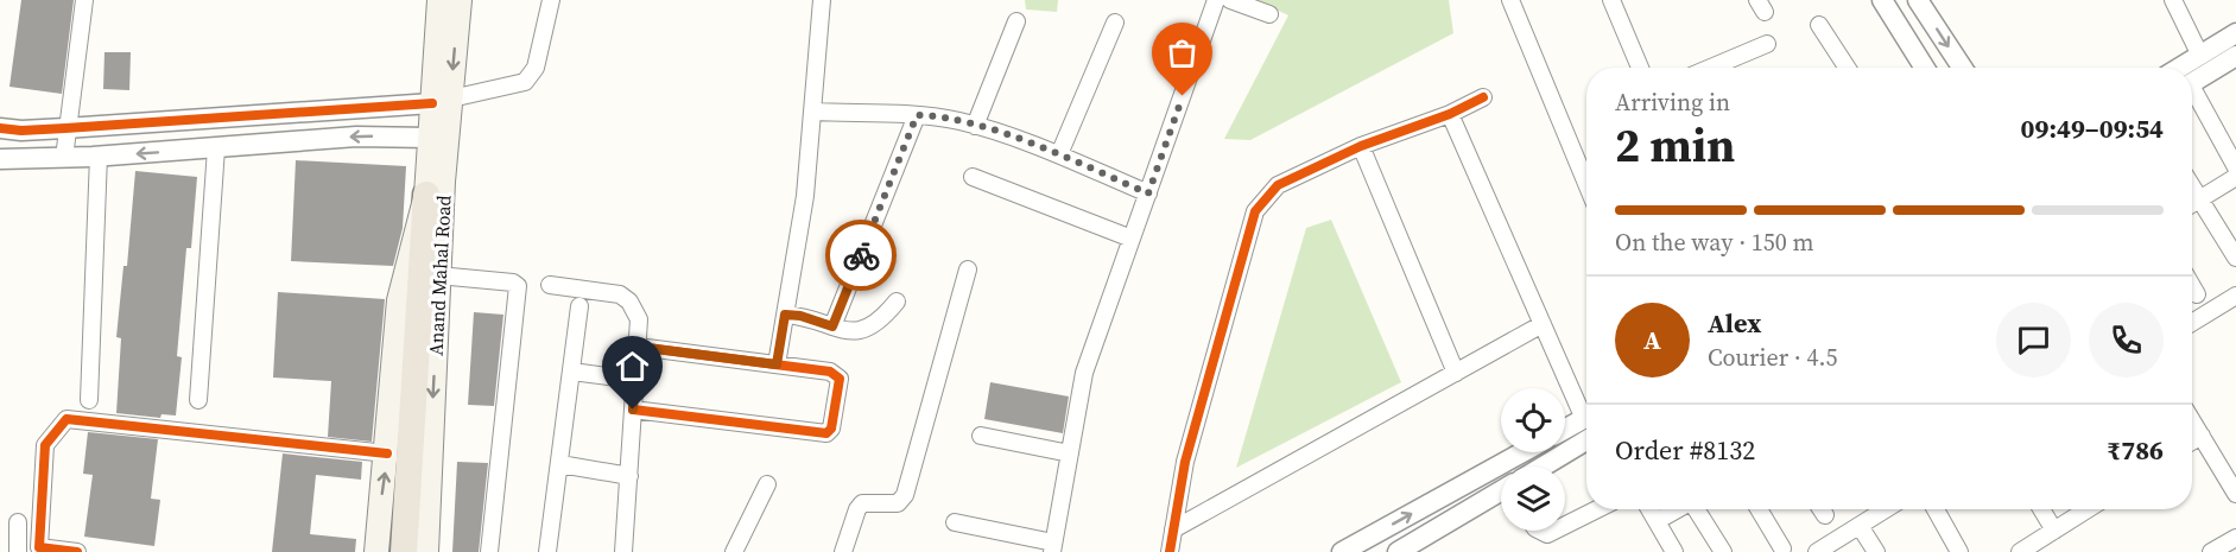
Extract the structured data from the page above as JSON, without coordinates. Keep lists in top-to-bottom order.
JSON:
{
  "streets": {
    "main road": ["Anand Mahal Road"]
  },
  "page": {
    "heading": ["2 min", "Arriving in", "09:49–09:54"],
    "panel": [
      "Alex",
      "Courier · 4.5",
      "Order #8132",
      "₹786"
    ],
    "bar": "On the way · 150 m",
    "round": "A"
  }
}
